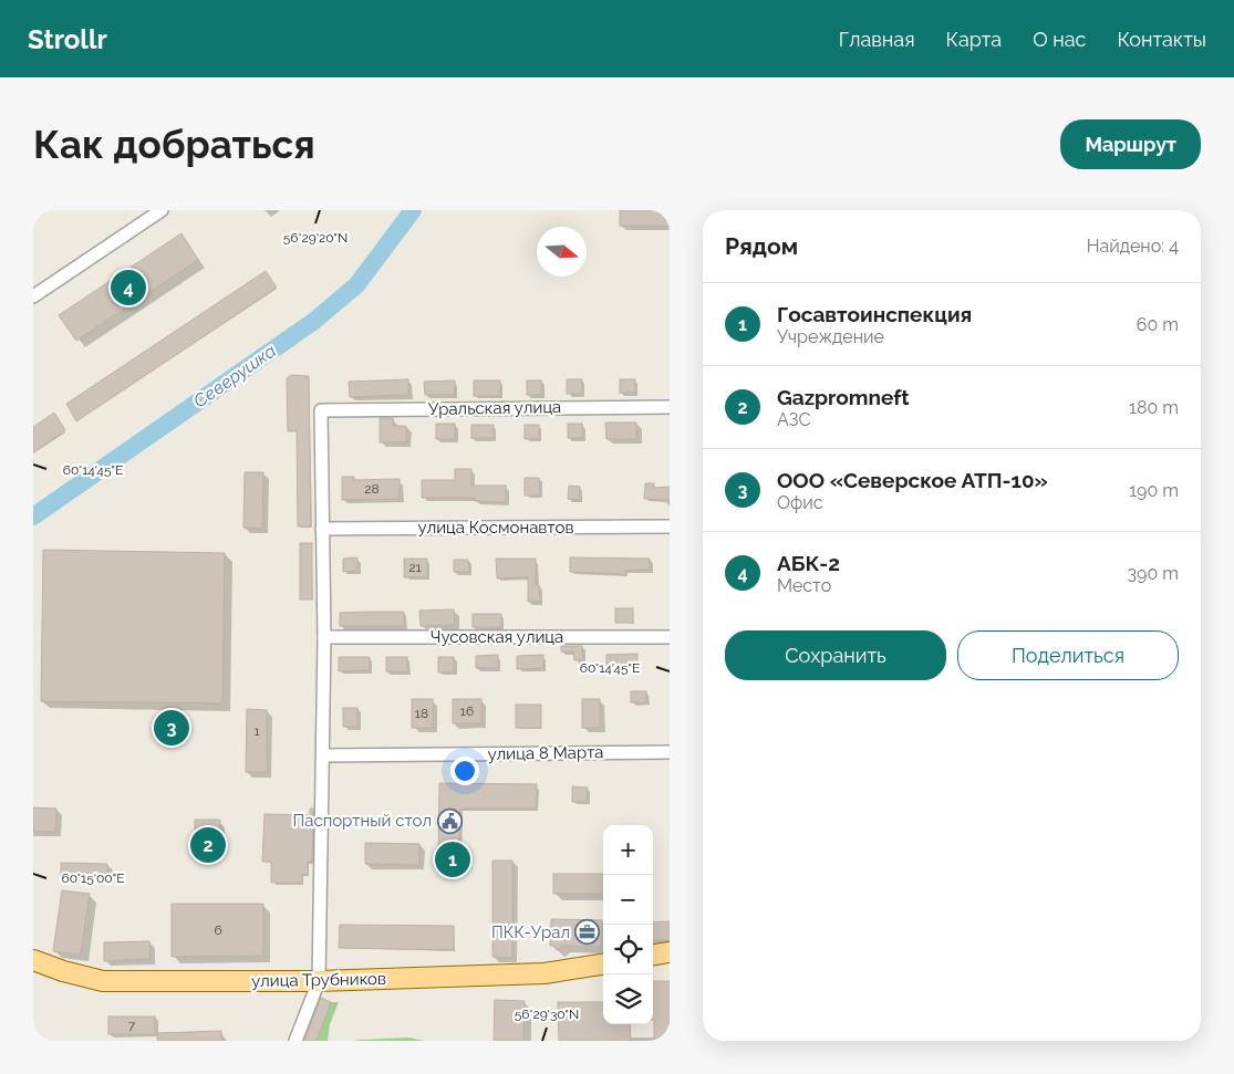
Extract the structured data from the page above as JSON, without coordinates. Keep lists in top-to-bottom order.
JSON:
{
  "streets": {
    "main road": ["улица Трубников"],
    "street": [
      "Уральская улица",
      "улица Космонавтов",
      "Чусовская улица",
      "улица 8 Марта"
    ]
  },
  "crossings": [
    ["Уральская улица", "улица Космонавтов"]
  ],
  "water": ["Северушка"],
  "places": {
    "public building": ["Паспортный стол"],
    "office": ["ПКК-Урал"]
  },
  "house_numbers": [
    "28",
    "21",
    "16",
    "18",
    "1",
    "6",
    "7"
  ],
  "north": "right",
  "page": {
    "header": "Strollr",
    "nav": [
      "Главная",
      "Карта",
      "О нас",
      "Контакты"
    ],
    "buttons": [
      "Маршрут",
      ["Сохранить", "Поделиться"]
    ],
    "title": "Как добраться",
    "heading": ["Рядом", "Найдено: 4"],
    "pins": [
      "4",
      "3",
      "2",
      "1"
    ],
    "list": [
      {
        "mark": "1",
        "name": "Госавтоинспекция",
        "note": "Учреждение",
        "value": "60 m"
      },
      {
        "mark": "2",
        "name": "Gazpromneft",
        "note": "АЗС",
        "value": "180 m"
      },
      {
        "mark": "3",
        "name": "ООО «Северское АТП-10»",
        "note": "Офис",
        "value": "190 m"
      },
      {
        "mark": "4",
        "name": "АБК-2",
        "note": "Место",
        "value": "390 m"
      }
    ],
    "map_buttons": ["+", "−"]
  },
  "coordinates": [
    "56°29'20\"N",
    "60°14'45\"E",
    "60°15'00\"E",
    "56°29'30\"N"
  ]
}
